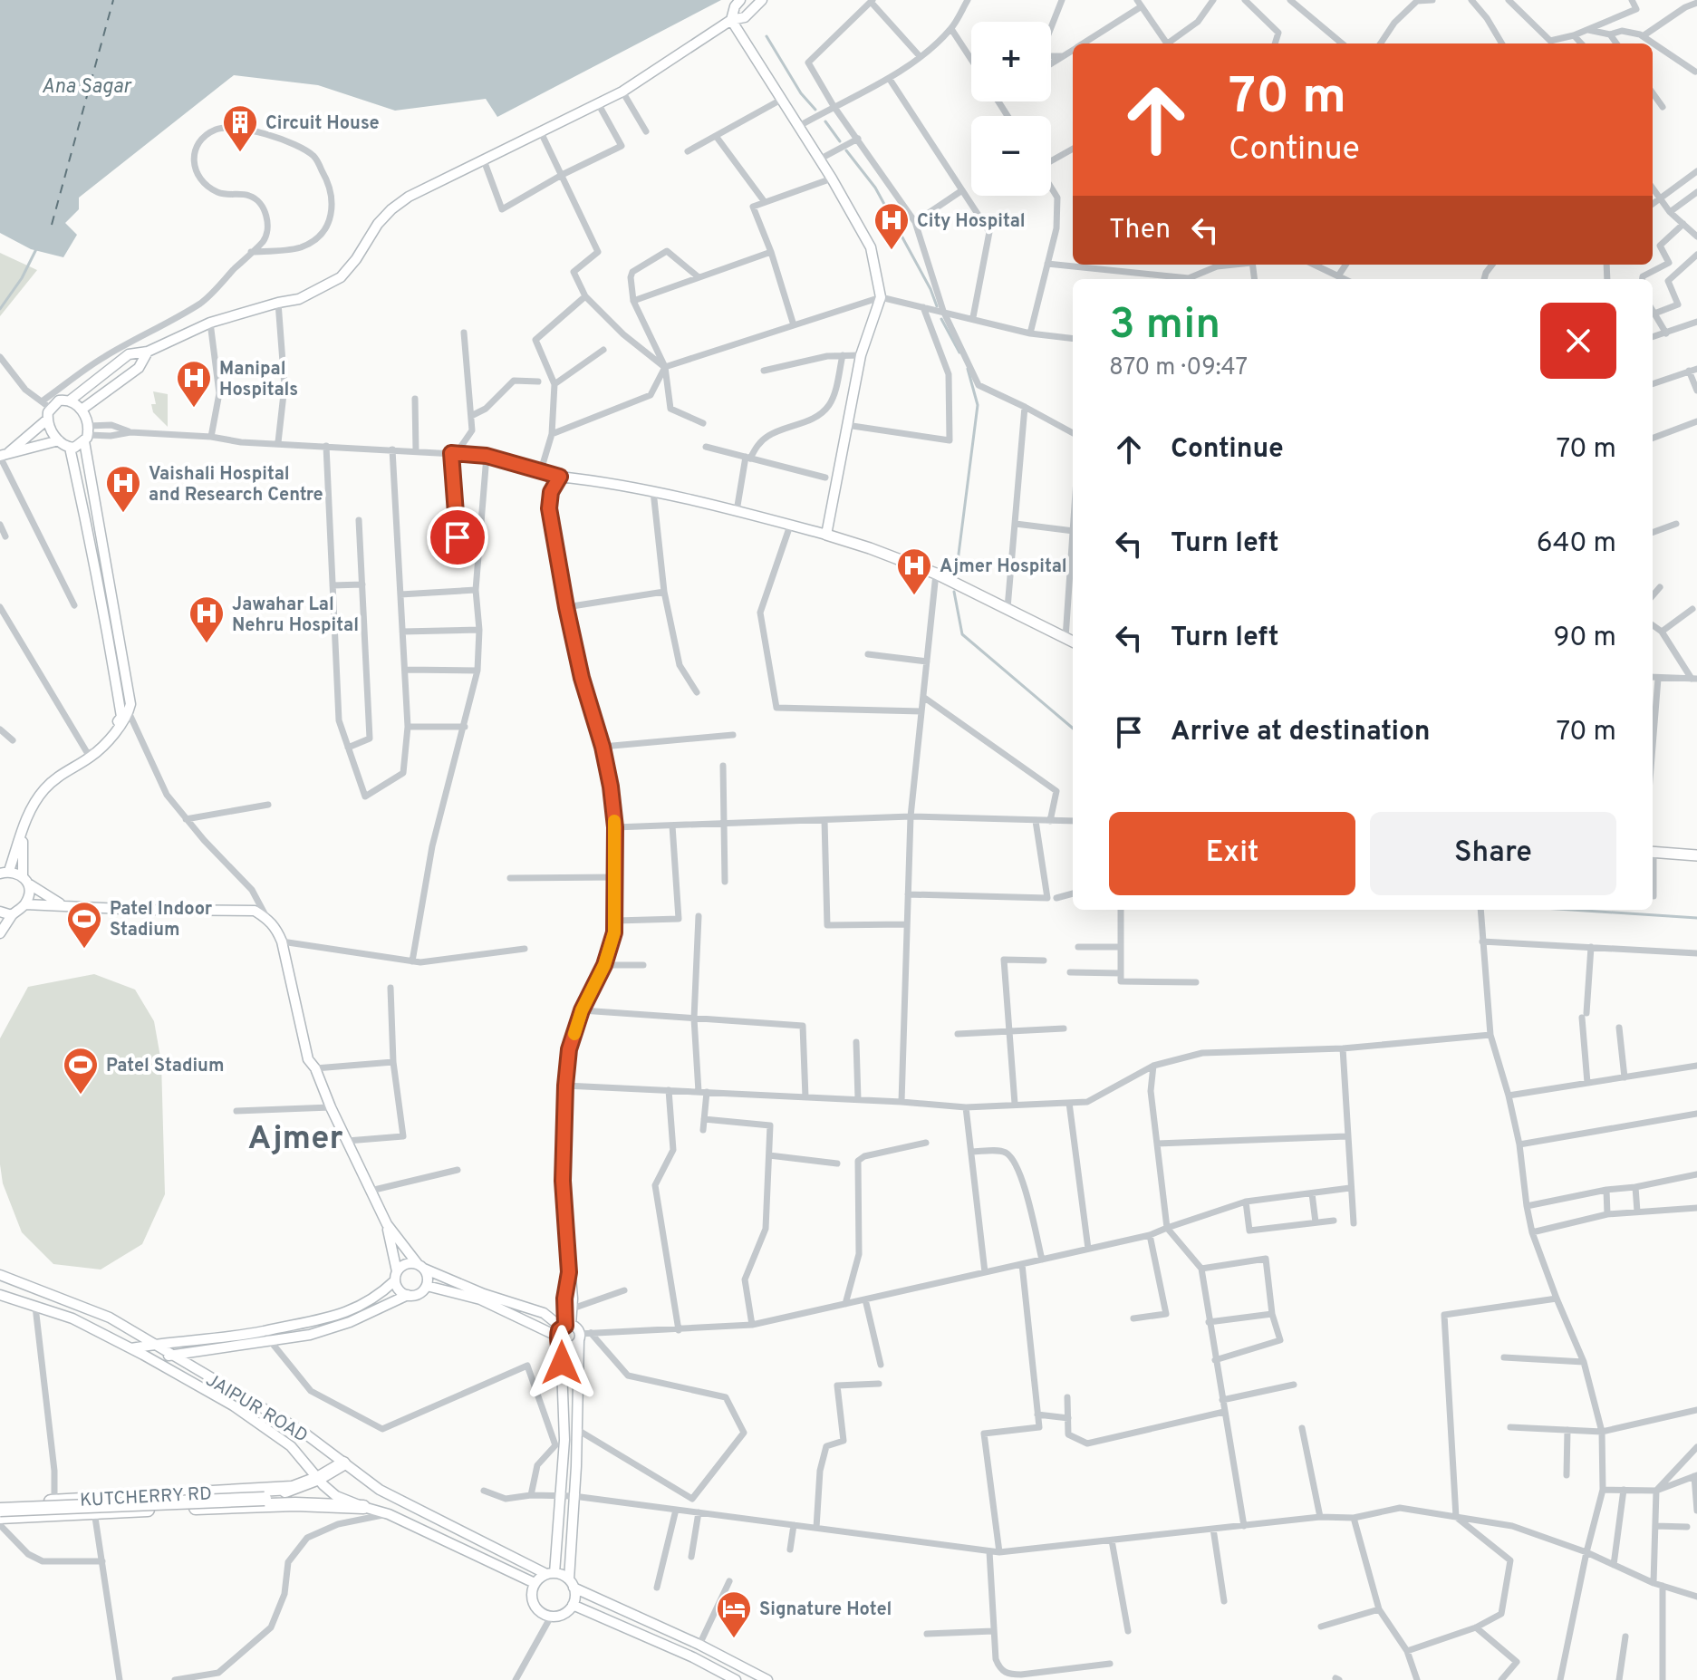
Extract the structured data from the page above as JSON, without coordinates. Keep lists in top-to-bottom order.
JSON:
{
  "streets": {
    "highway": ["KUTCHERRY RD"],
    "street": ["JAIPUR ROAD"]
  },
  "districts": ["Ajmer"],
  "water": ["Ana Sagar"],
  "places": {
    "building": ["Circuit House"],
    "hospital": [
      "City Hospital",
      "Manipal Hospitals",
      "Vaishali Hospital and Research Centre",
      "Ajmer Hospital",
      "Jawahar Lal Nehru Hospital"
    ],
    "sports": ["Patel Indoor Stadium", "Patel Stadium"],
    "hotel": ["Signature Hotel"]
  },
  "page": {
    "map_buttons": ["+", "−"],
    "turn": ["70 m", "Continue"],
    "then": "Then",
    "heading": ["3 min", "870 m · 09:47"],
    "list": [
      {
        "name": "Continue",
        "value": "70 m"
      },
      {
        "name": "Turn left",
        "value": "640 m"
      },
      {
        "name": "Turn left",
        "value": "90 m"
      },
      {
        "name": "Arrive at destination",
        "value": "70 m"
      }
    ],
    "buttons": ["Exit", "Share"]
  }
}
